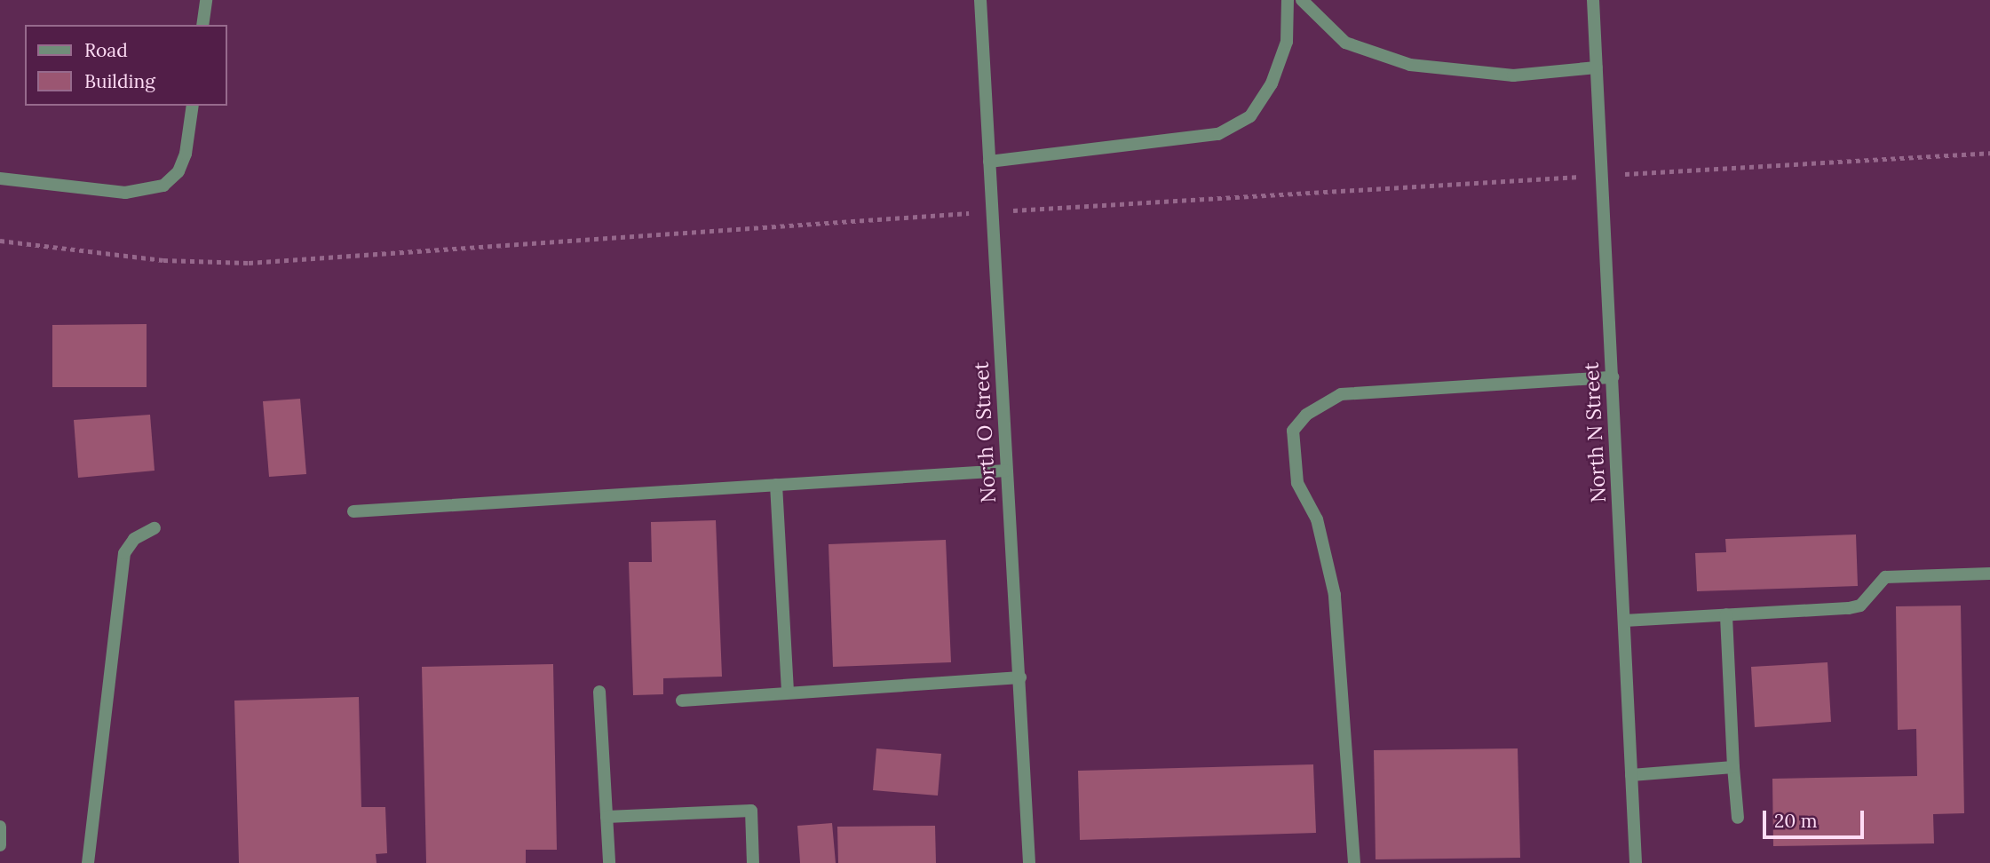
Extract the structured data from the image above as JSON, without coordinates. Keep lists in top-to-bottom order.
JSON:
{
  "streets": {
    "street": ["North O Street", "North N Street"]
  },
  "legend": ["Road", "Building"],
  "scale_bar": "20 m"
}
